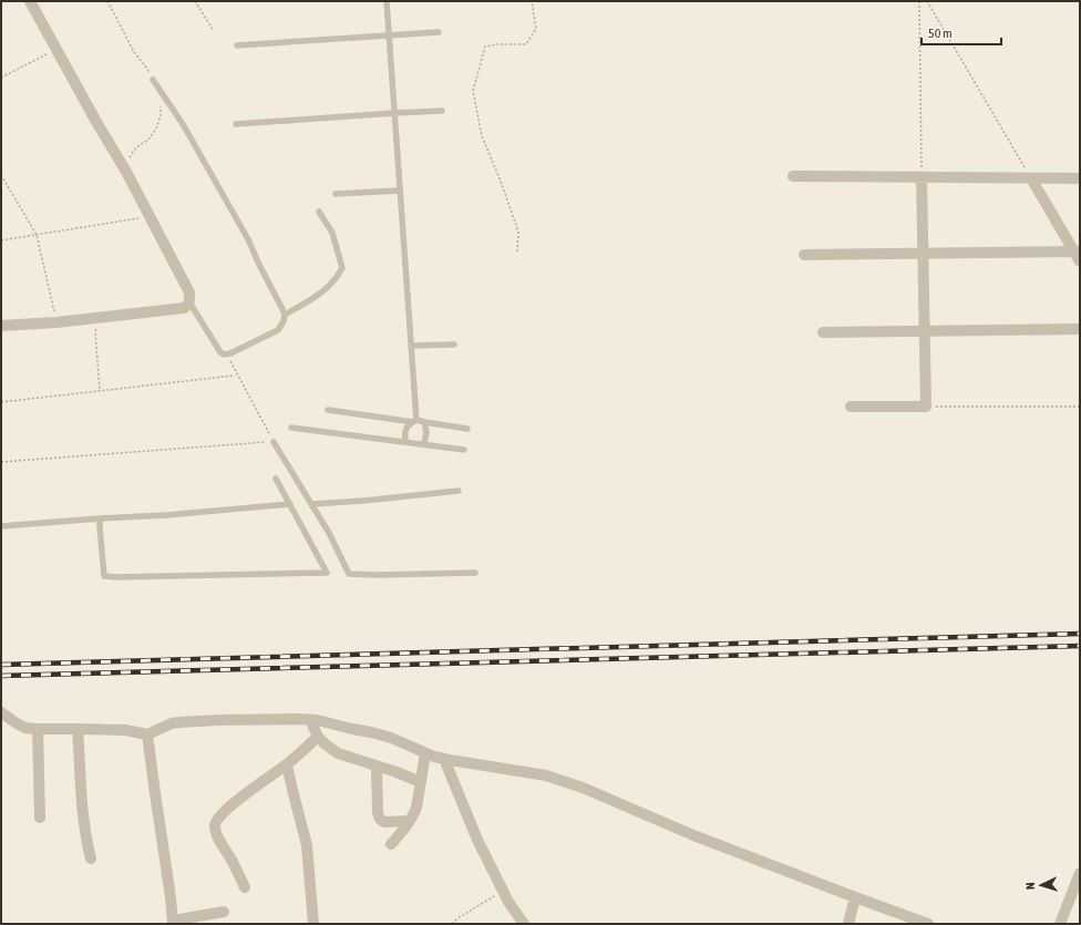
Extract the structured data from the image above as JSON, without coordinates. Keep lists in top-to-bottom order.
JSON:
{
  "scale_bar": "50 m",
  "north": "left"
}
